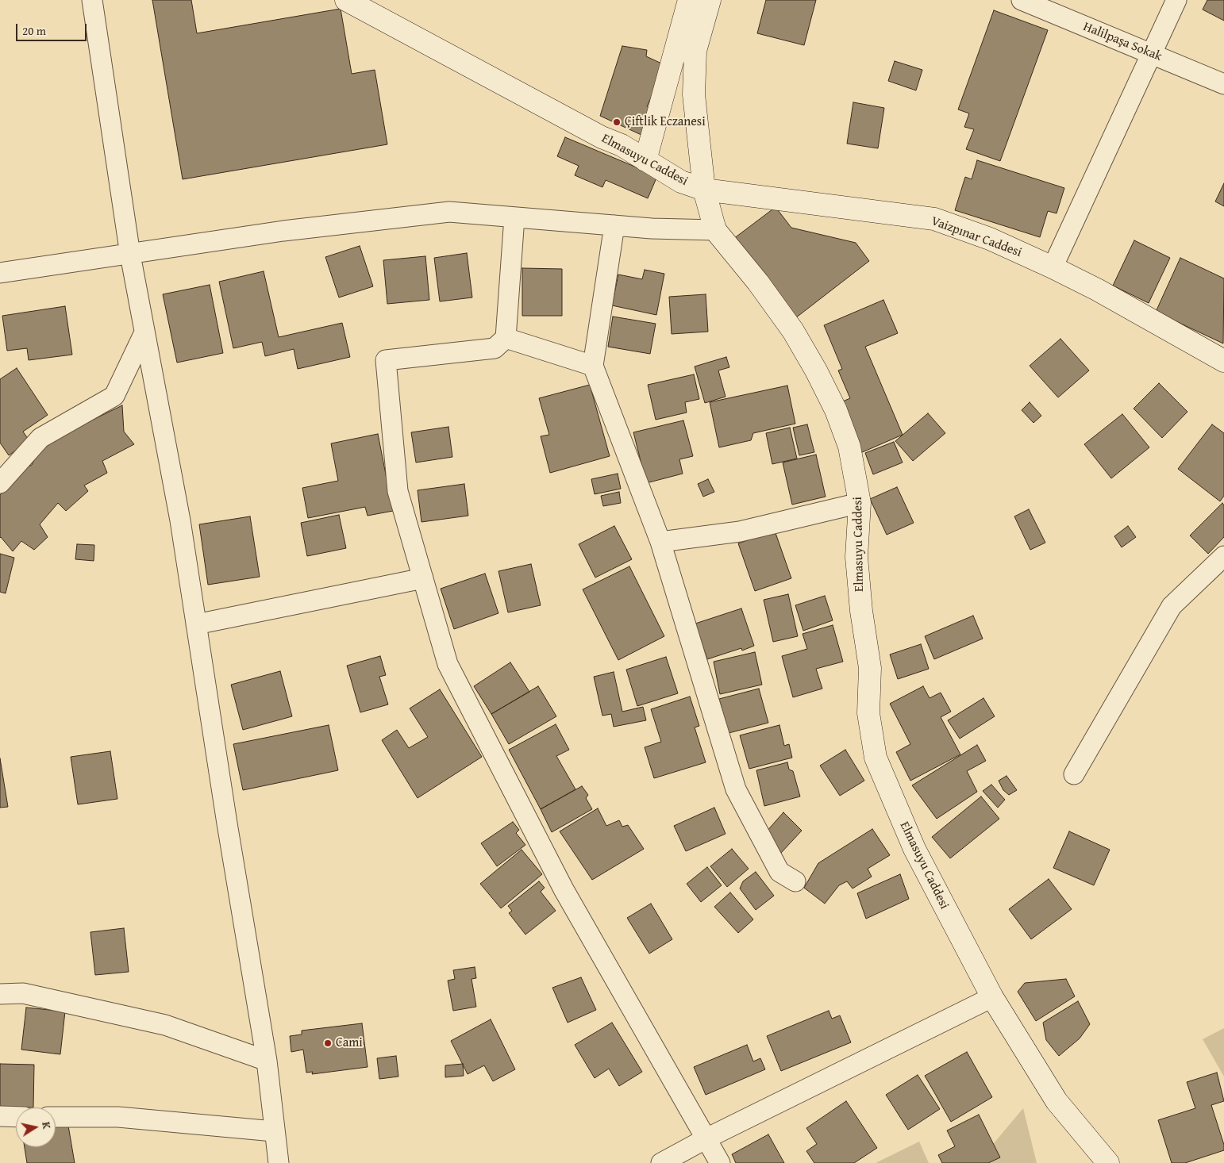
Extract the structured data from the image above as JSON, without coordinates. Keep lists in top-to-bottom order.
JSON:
{
  "streets": {
    "street": ["Halilpaşa Sokak", "Elmasuyu Caddesi", "Vaizpınar Caddesi"]
  },
  "crossings": [
    ["Elmasuyu Caddesi", "Vaizpınar Caddesi"]
  ],
  "places": ["Çiftlik Eczanesi", "Cami"],
  "scale_bar": "20 m",
  "north": "right"
}
